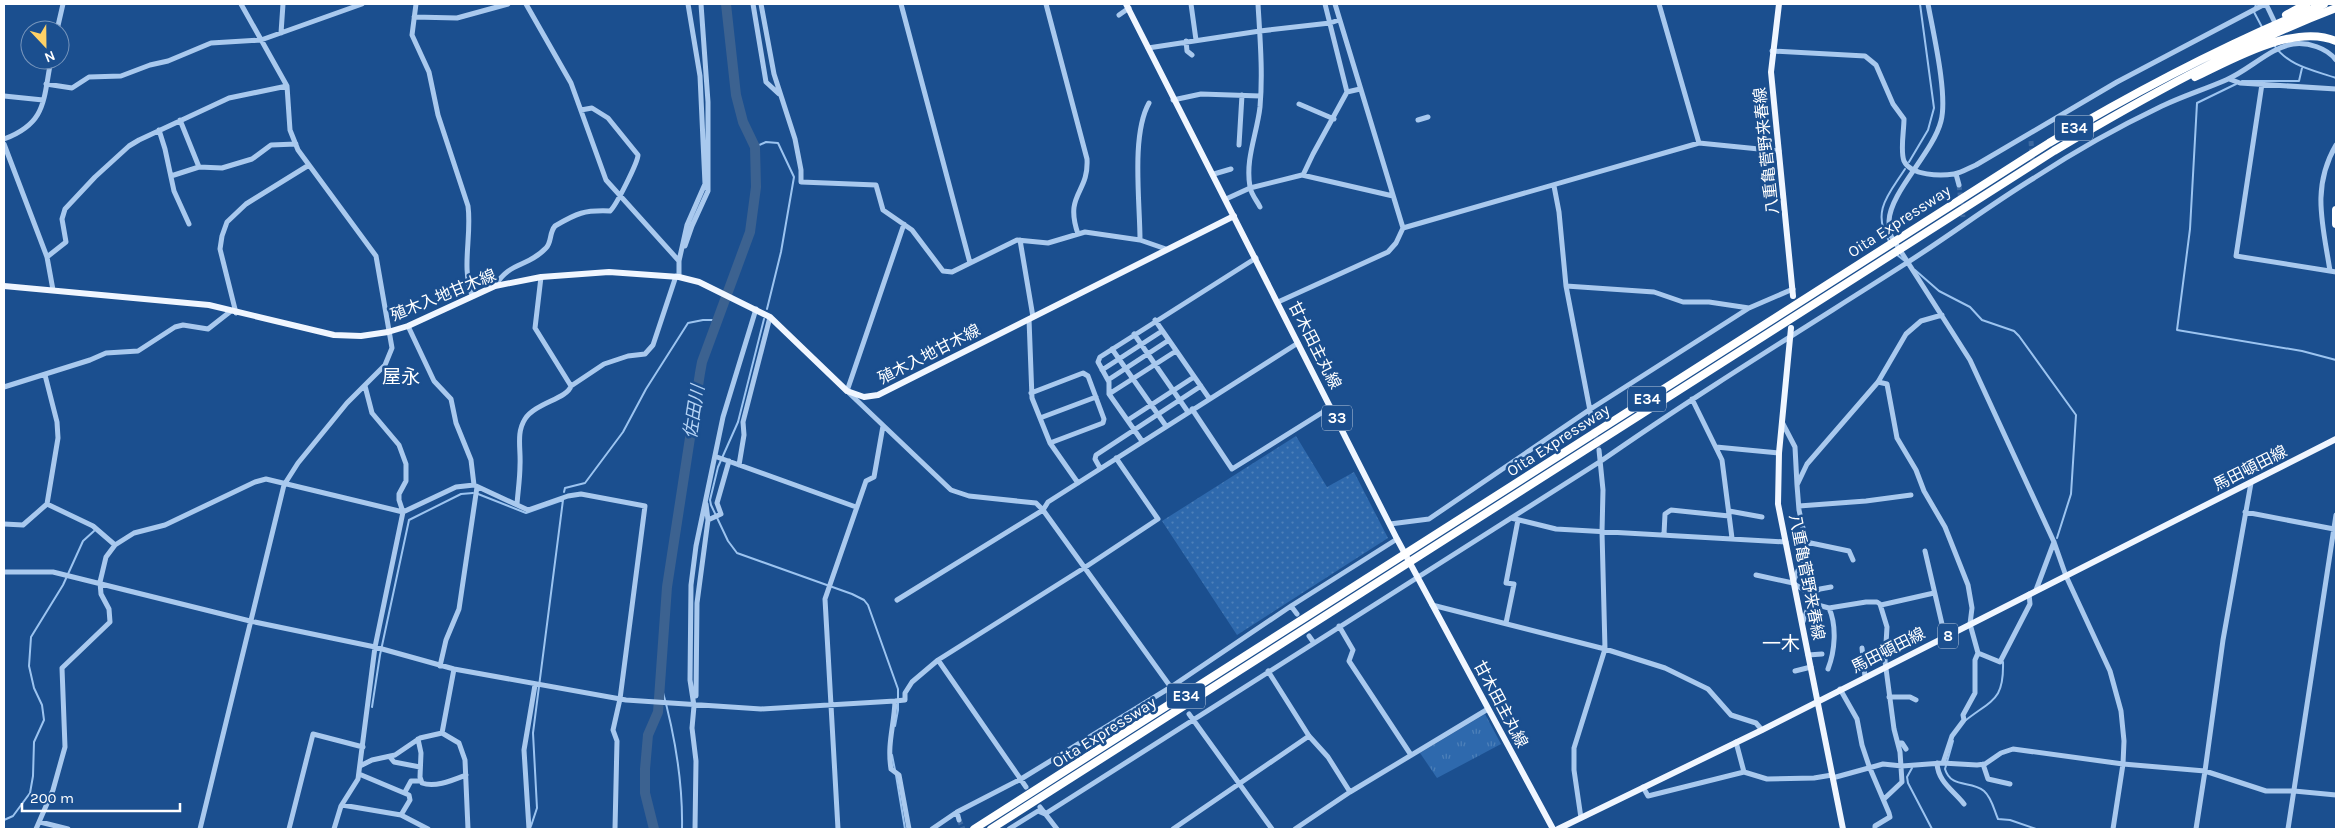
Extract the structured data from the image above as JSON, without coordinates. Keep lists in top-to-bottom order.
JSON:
{
  "streets": {
    "highway": ["E34", "Oita Expressway"],
    "main road": [
      "八重亀菅野来春線",
      "殖木入地甘木線",
      "甘木田主丸線",
      "33",
      "馬田頓田線",
      "8"
    ]
  },
  "crossings": [
    ["八重亀菅野来春線", "馬田頓田線"],
    ["殖木入地甘木線", "甘木田主丸線"]
  ],
  "districts": ["屋永", "一木"],
  "water": ["佐田川"],
  "scale_bar": "200 m",
  "north": "bottom"
}
